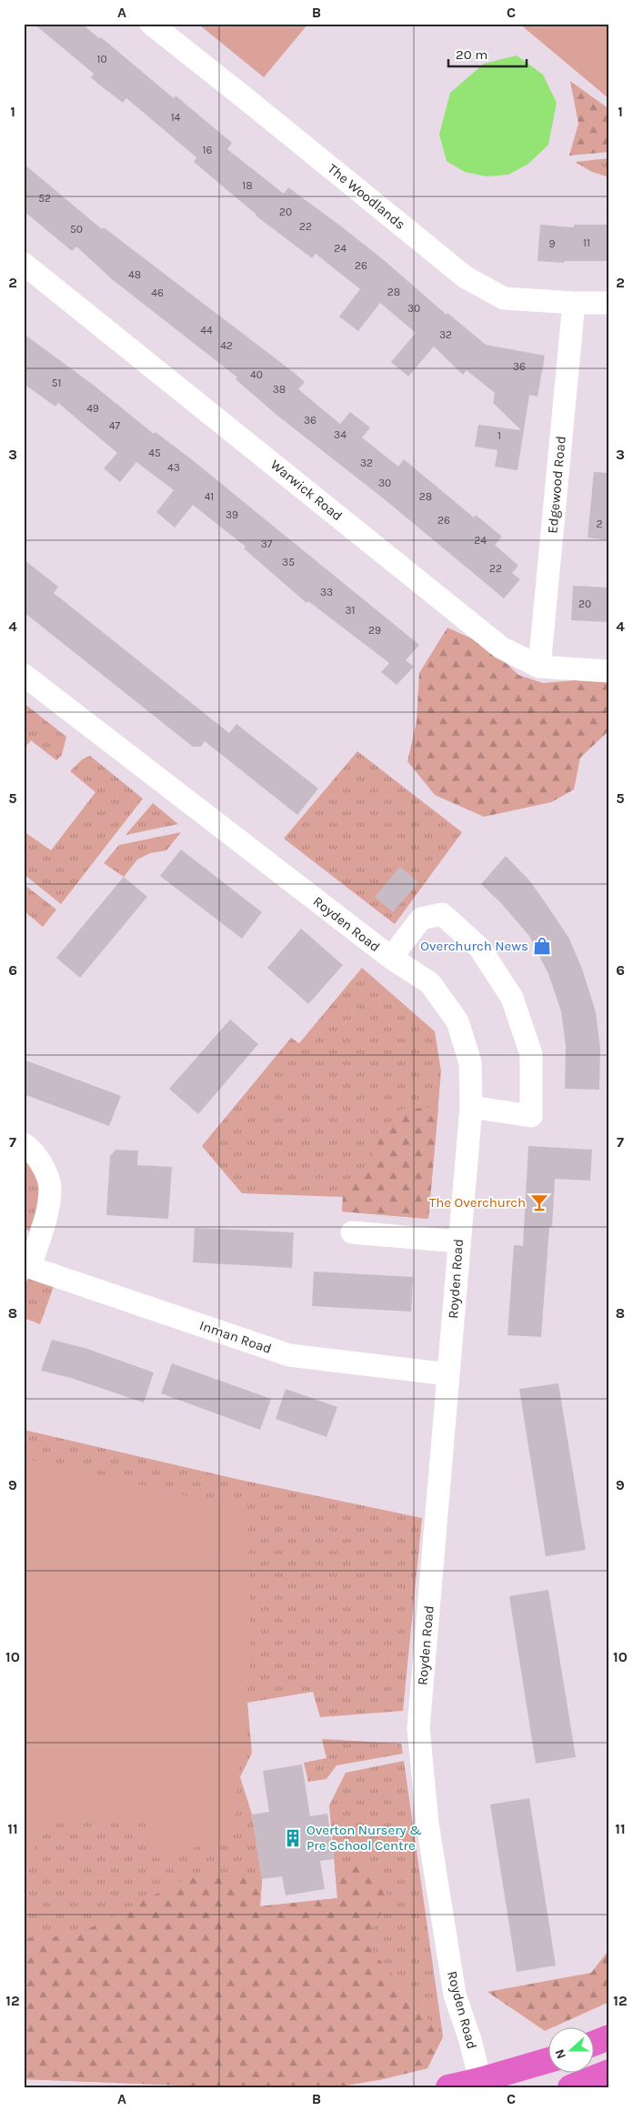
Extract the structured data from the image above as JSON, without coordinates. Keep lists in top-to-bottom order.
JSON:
{
  "streets": {
    "street": [
      "The Woodlands",
      "Edgewood Road",
      "Warwick Road",
      "Royden Road",
      "Inman Road"
    ]
  },
  "crossings": [
    ["The Woodlands", "Edgewood Road"],
    ["Edgewood Road", "Warwick Road"],
    ["Royden Road", "Inman Road"]
  ],
  "places": {
    "shop": ["Overchurch News"],
    "bar": ["The Overchurch"],
    "building": ["Overton Nursery & Pre School Centre"]
  },
  "house_numbers": [
    "10",
    "14",
    "16",
    "18",
    "52",
    "20",
    "22",
    "50",
    "11",
    "9",
    "24",
    "26",
    "48",
    "28",
    "46",
    "30",
    "44",
    "32",
    "42",
    "36",
    "40",
    "51",
    "38",
    "49",
    "36",
    "47",
    "34",
    "1",
    "45",
    "32",
    "43",
    "30",
    "41",
    "28",
    "39",
    "26",
    "2",
    "24",
    "37",
    "35",
    "22",
    "33",
    "20",
    "31",
    "29"
  ],
  "scale_bar": "20 m",
  "north": "left",
  "grid": {
    "columns": ["A", "B", "C"],
    "rows": [
      "1",
      "2",
      "3",
      "4",
      "5",
      "6",
      "7",
      "8",
      "9",
      "10",
      "11",
      "12"
    ]
  }
}
